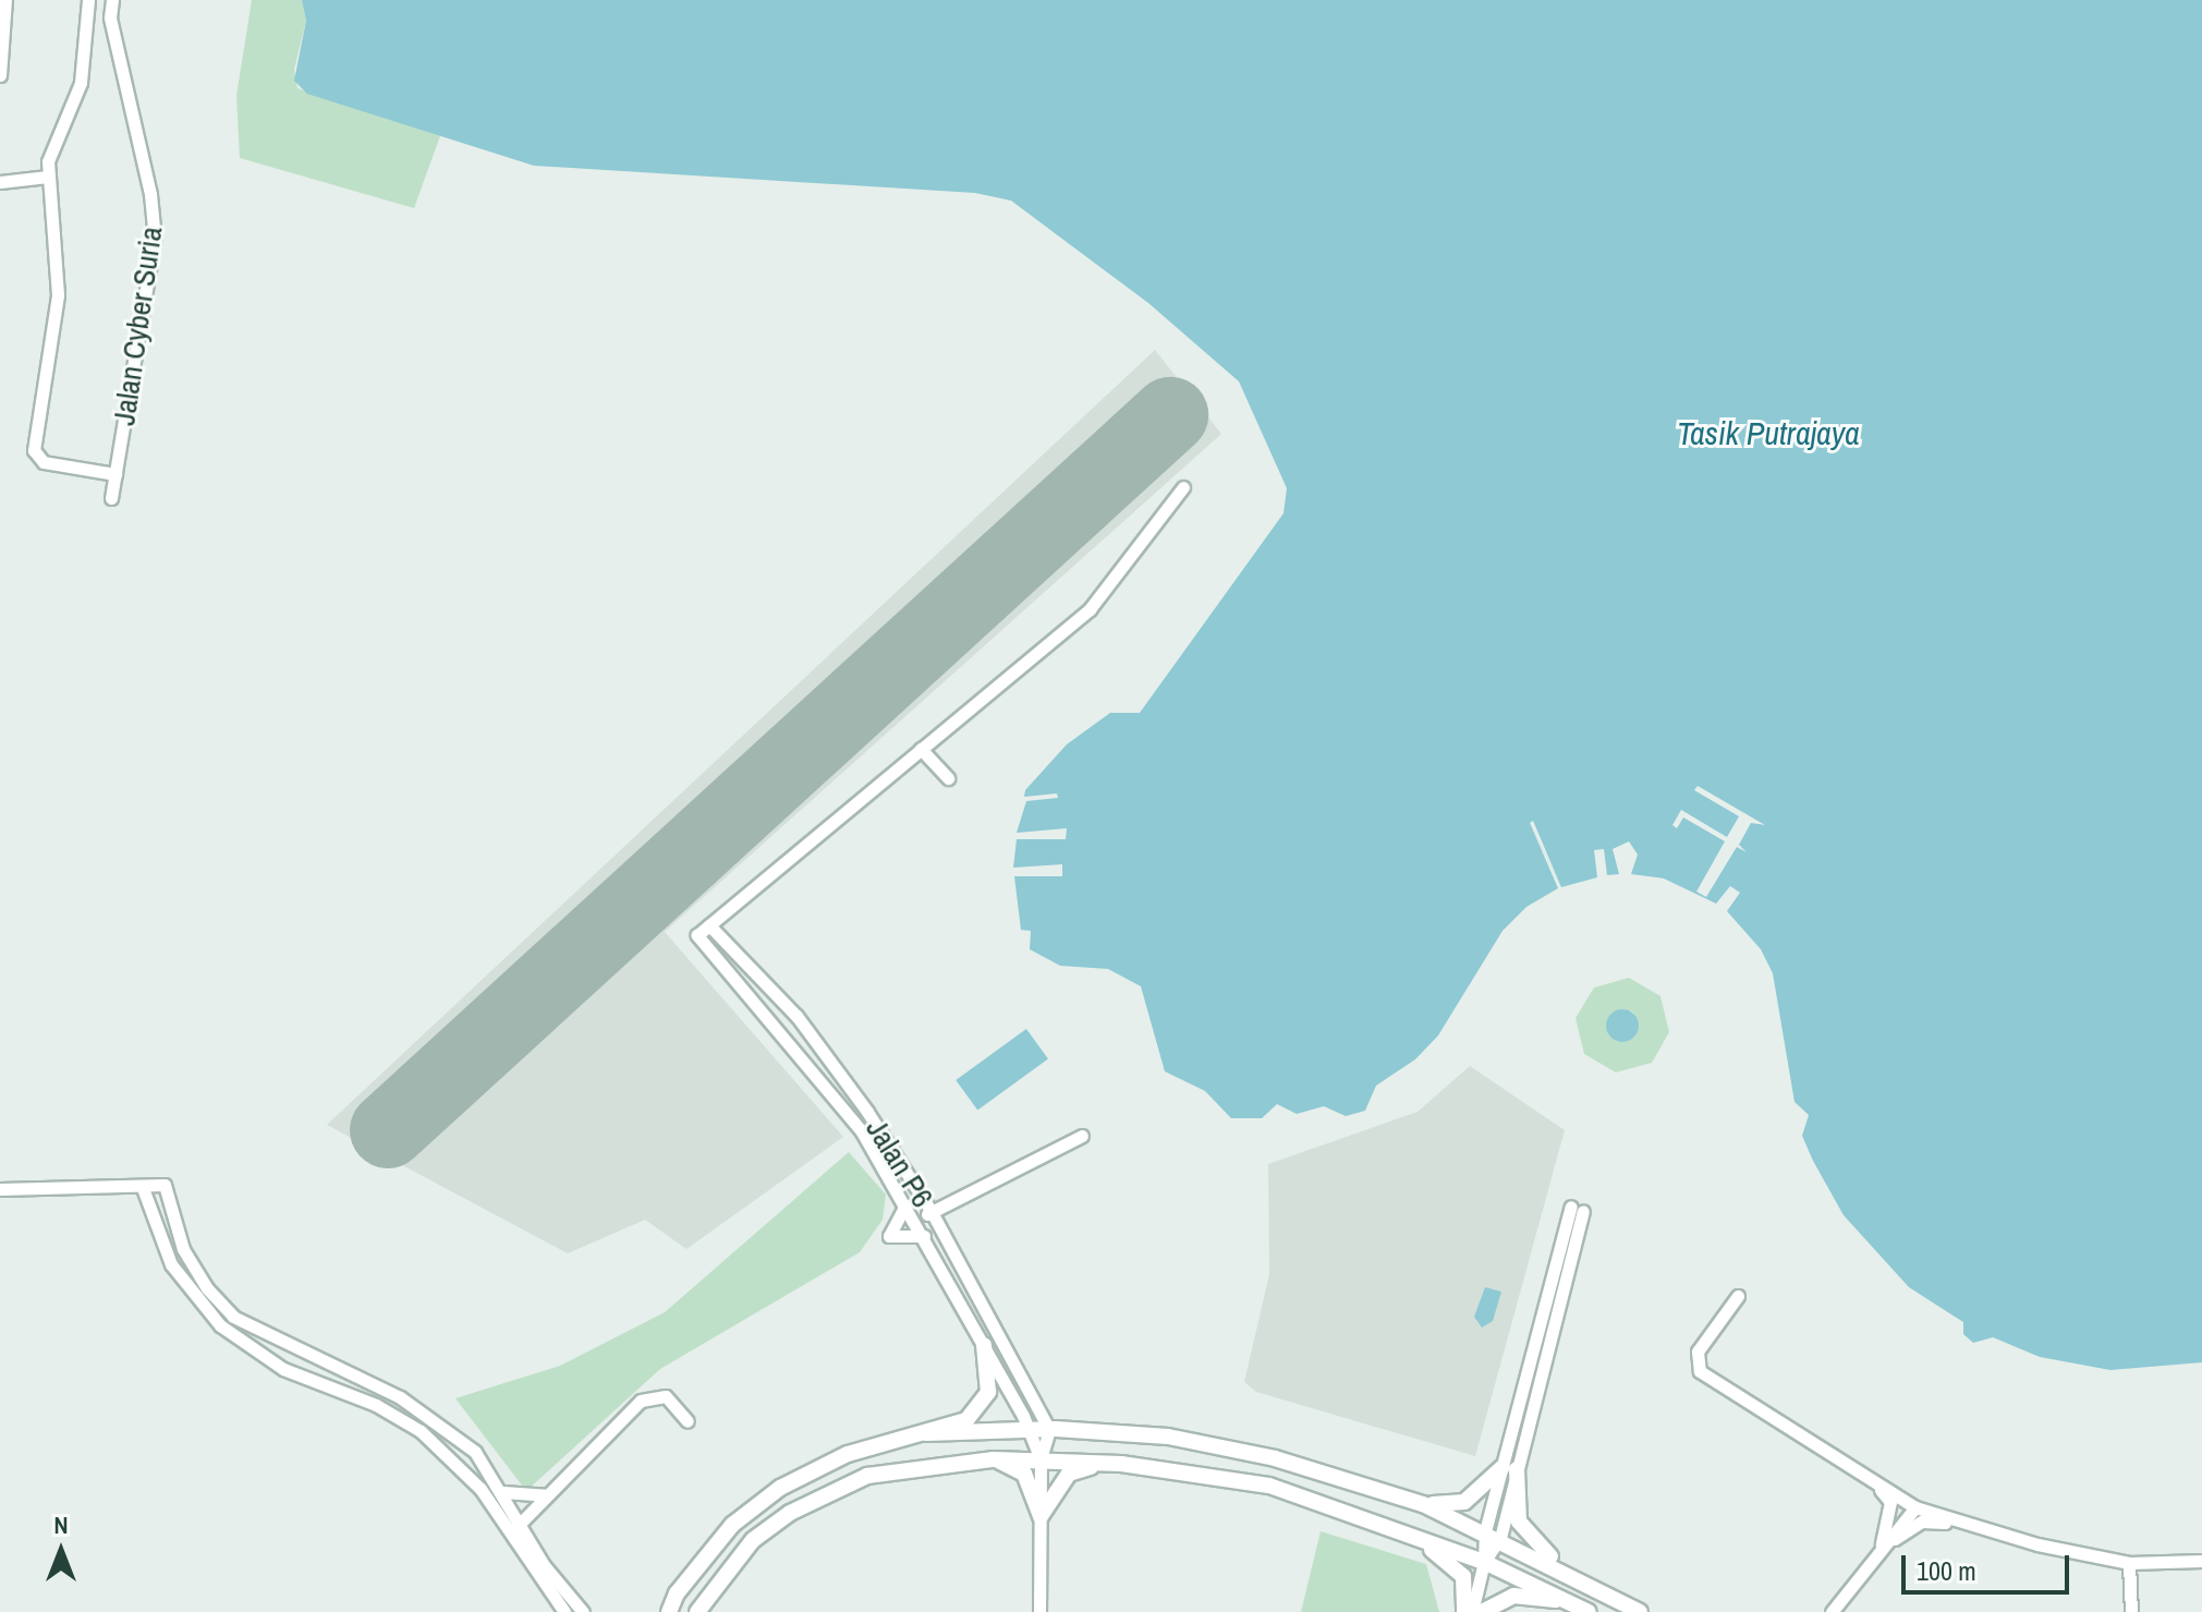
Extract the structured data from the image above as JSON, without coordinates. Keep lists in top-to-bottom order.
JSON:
{
  "streets": {
    "street": ["Jalan Cyber Suria", "Jalan P6"]
  },
  "water": ["Tasik Putrajaya"],
  "scale_bar": "100 m",
  "north": "top"
}
